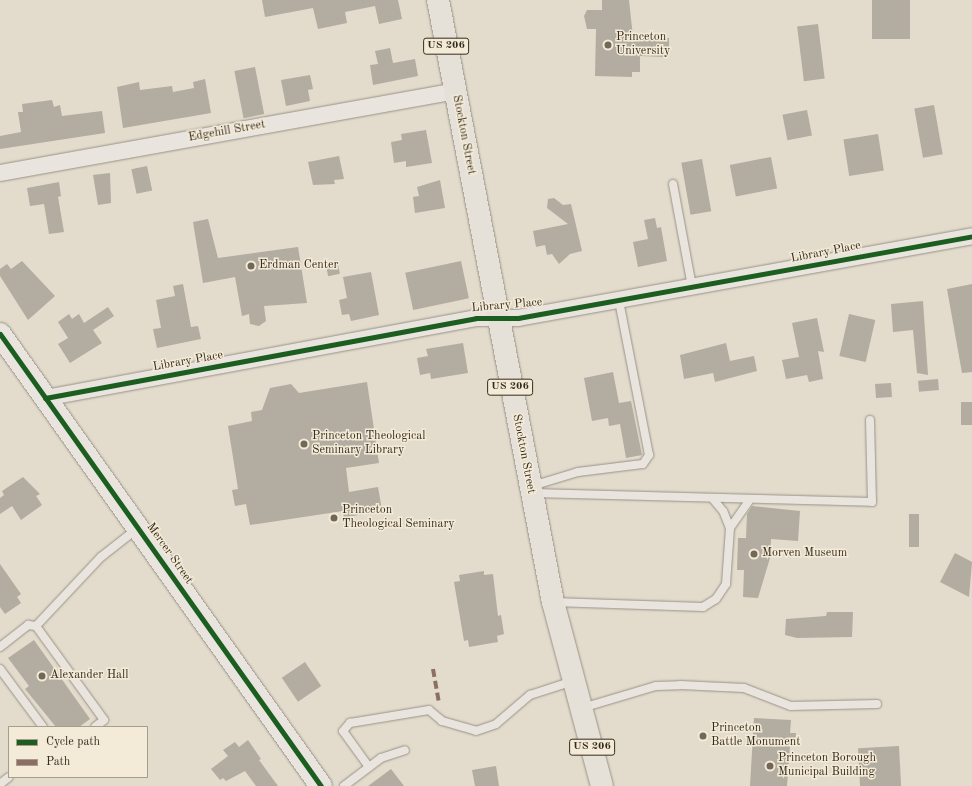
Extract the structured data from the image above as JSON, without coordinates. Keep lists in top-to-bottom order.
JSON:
{
  "streets": {
    "highway": ["US 206", "Stockton Street"],
    "main road": ["Mercer Street"],
    "street": ["Edgehill Street", "Library Place"]
  },
  "crossings": [
    ["Edgehill Street", "Stockton Street"],
    ["Stockton Street", "Library Place"],
    ["Library Place", "Mercer Street"]
  ],
  "places": [
    "Princeton University",
    "Erdman Center",
    "Princeton Theological Seminary Library",
    "Princeton Theological Seminary",
    "Morven Museum",
    "Alexander Hall",
    "Princeton Battle Monument",
    "Princeton Borough Municipal Building"
  ],
  "legend": ["Cycle path", "Path"]
}
